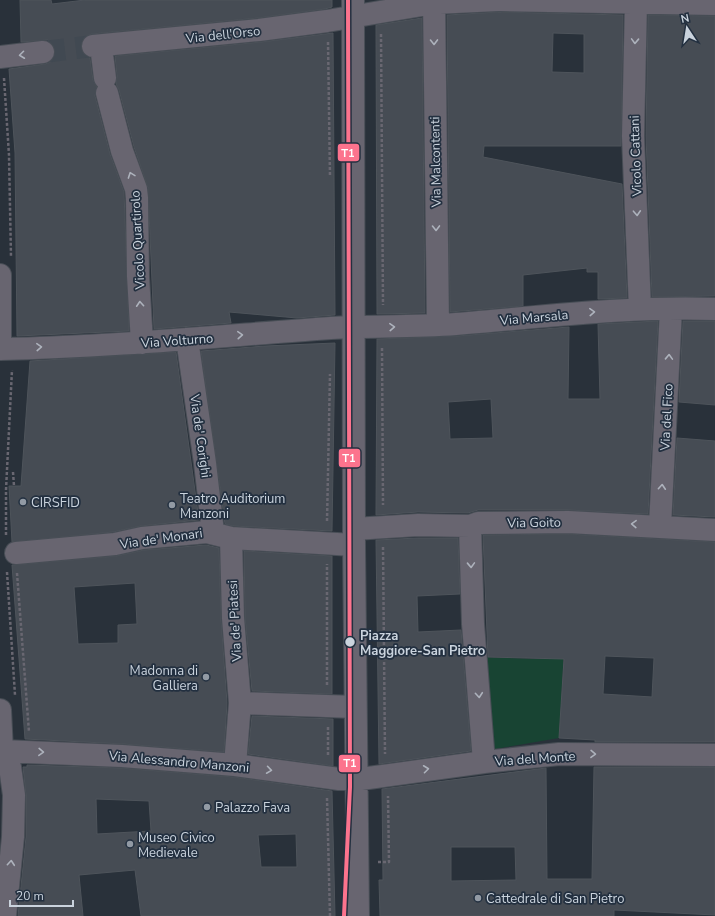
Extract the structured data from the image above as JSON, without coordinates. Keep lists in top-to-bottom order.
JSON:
{
  "streets": {
    "street": [
      "Via dell'Orso",
      "Vicolo Cattani",
      "Via Malcontenti",
      "Vicolo Quartirolo",
      "Via Marsala",
      "Via Volturno",
      "Via del Fico",
      "Via de' Corighi",
      "Via Goito",
      "Via de' Monari",
      "Via de' Piatesi",
      "Via del Monte",
      "Via Alessandro Manzoni"
    ]
  },
  "crossings": [
    ["Via dell'Orso", "Vicolo Cattani"],
    ["Via dell'Orso", "Via Malcontenti"],
    ["Via dell'Orso", "Vicolo Quartirolo"],
    ["Vicolo Cattani", "Via Marsala"],
    ["Via Malcontenti", "Via Marsala"],
    ["Vicolo Quartirolo", "Via Volturno"],
    ["Via Marsala", "Via Volturno"],
    ["Via Marsala", "Via del Fico"],
    ["Via Volturno", "Via de' Corighi"],
    ["Via del Fico", "Via Goito"],
    ["Via de' Corighi", "Via de' Monari"],
    ["Via de' Corighi", "Via de' Piatesi"],
    ["Via Goito", "Via de' Monari"],
    ["Via de' Monari", "Via de' Piatesi"],
    ["Via de' Piatesi", "Via Alessandro Manzoni"],
    ["Via del Monte", "Via Alessandro Manzoni"]
  ],
  "one_way": [
    "Vicolo Cattani",
    "Vicolo Quartirolo",
    "Via Marsala",
    "Via Volturno",
    "Via del Fico",
    "Via Goito",
    "Via del Monte"
  ],
  "places": [
    "CIRSFID",
    "Teatro Auditorium Manzoni",
    "Piazza Maggiore-San Pietro",
    "Madonna di Galliera",
    "Palazzo Fava",
    "Museo Civico Medievale",
    "Cattedrale di San Pietro"
  ],
  "lines": ["transit line T1"],
  "scale_bar": "20 m",
  "north": "top"
}
